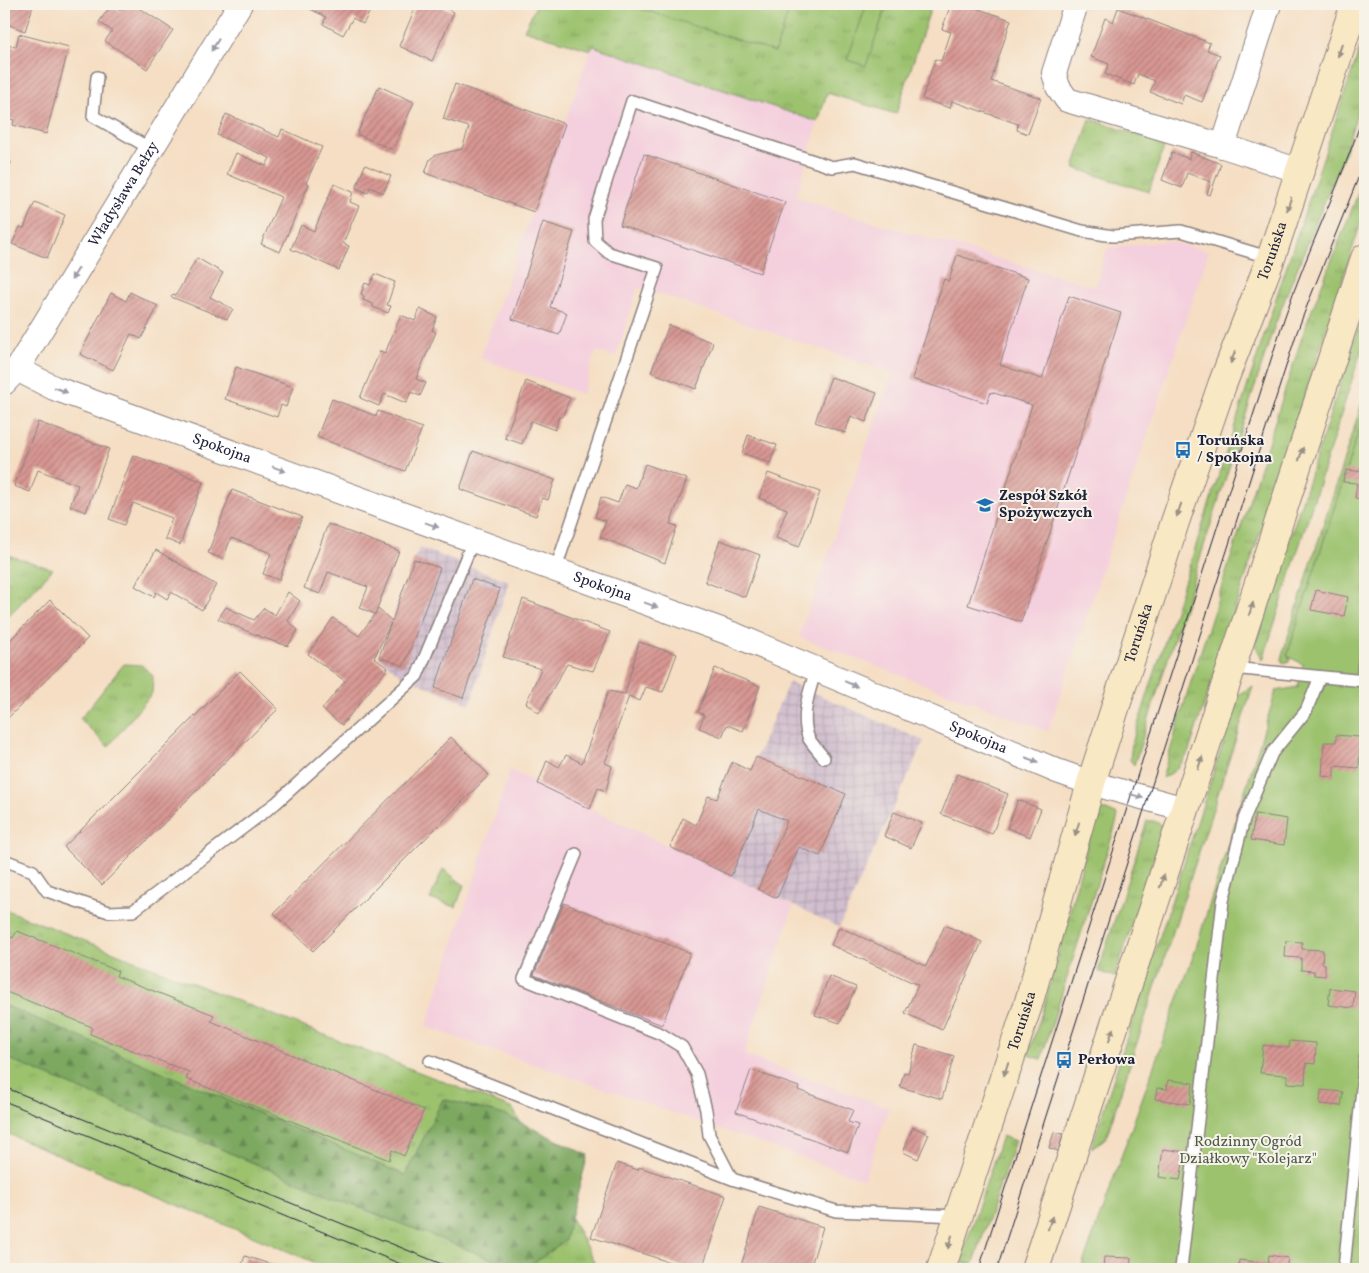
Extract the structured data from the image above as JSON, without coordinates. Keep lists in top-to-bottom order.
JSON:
{
  "streets": {
    "main road": ["Toruńska"],
    "street": ["Władysława Bełzy", "Spokojna"]
  },
  "crossings": [
    ["Władysława Bełzy", "Spokojna"],
    ["Toruńska", "Spokojna"]
  ],
  "one_way": ["Władysława Bełzy", "Spokojna"],
  "parks": ["Rodzinny Ogród Działkowy \"Kolejarz\""],
  "places": {
    "bus stop": ["Toruńska / Spokojna", "Perłowa"],
    "school or university": ["Zespół Szkół Spożywczych"]
  }
}
